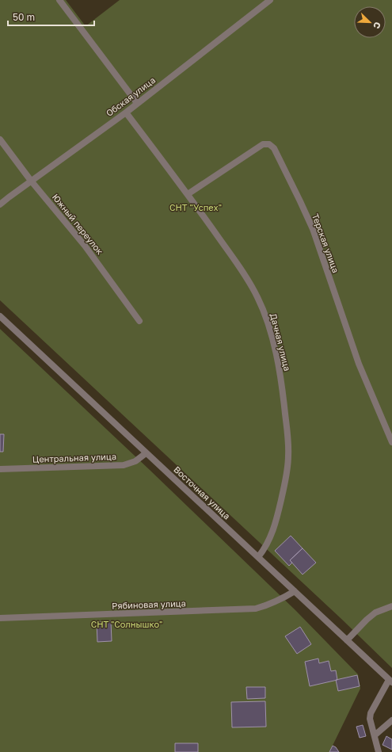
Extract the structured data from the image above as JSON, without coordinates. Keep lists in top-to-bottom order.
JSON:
{
  "streets": {
    "street": [
      "Обская улица",
      "Южный переулок",
      "Терская улица",
      "Дачная улица",
      "Центральная улица",
      "Восточная улица",
      "Рябиновая улица"
    ]
  },
  "crossings": [
    ["Обская улица", "Южный переулок"],
    ["Обская улица", "Дачная улица"],
    ["Терская улица", "Дачная улица"],
    ["Дачная улица", "Восточная улица"],
    ["Центральная улица", "Восточная улица"],
    ["Восточная улица", "Рябиновая улица"]
  ],
  "parks": ["СНТ \"Успех\"", "СНТ \"Солнышко\""],
  "scale_bar": "50 m",
  "north": "bottom right"
}
